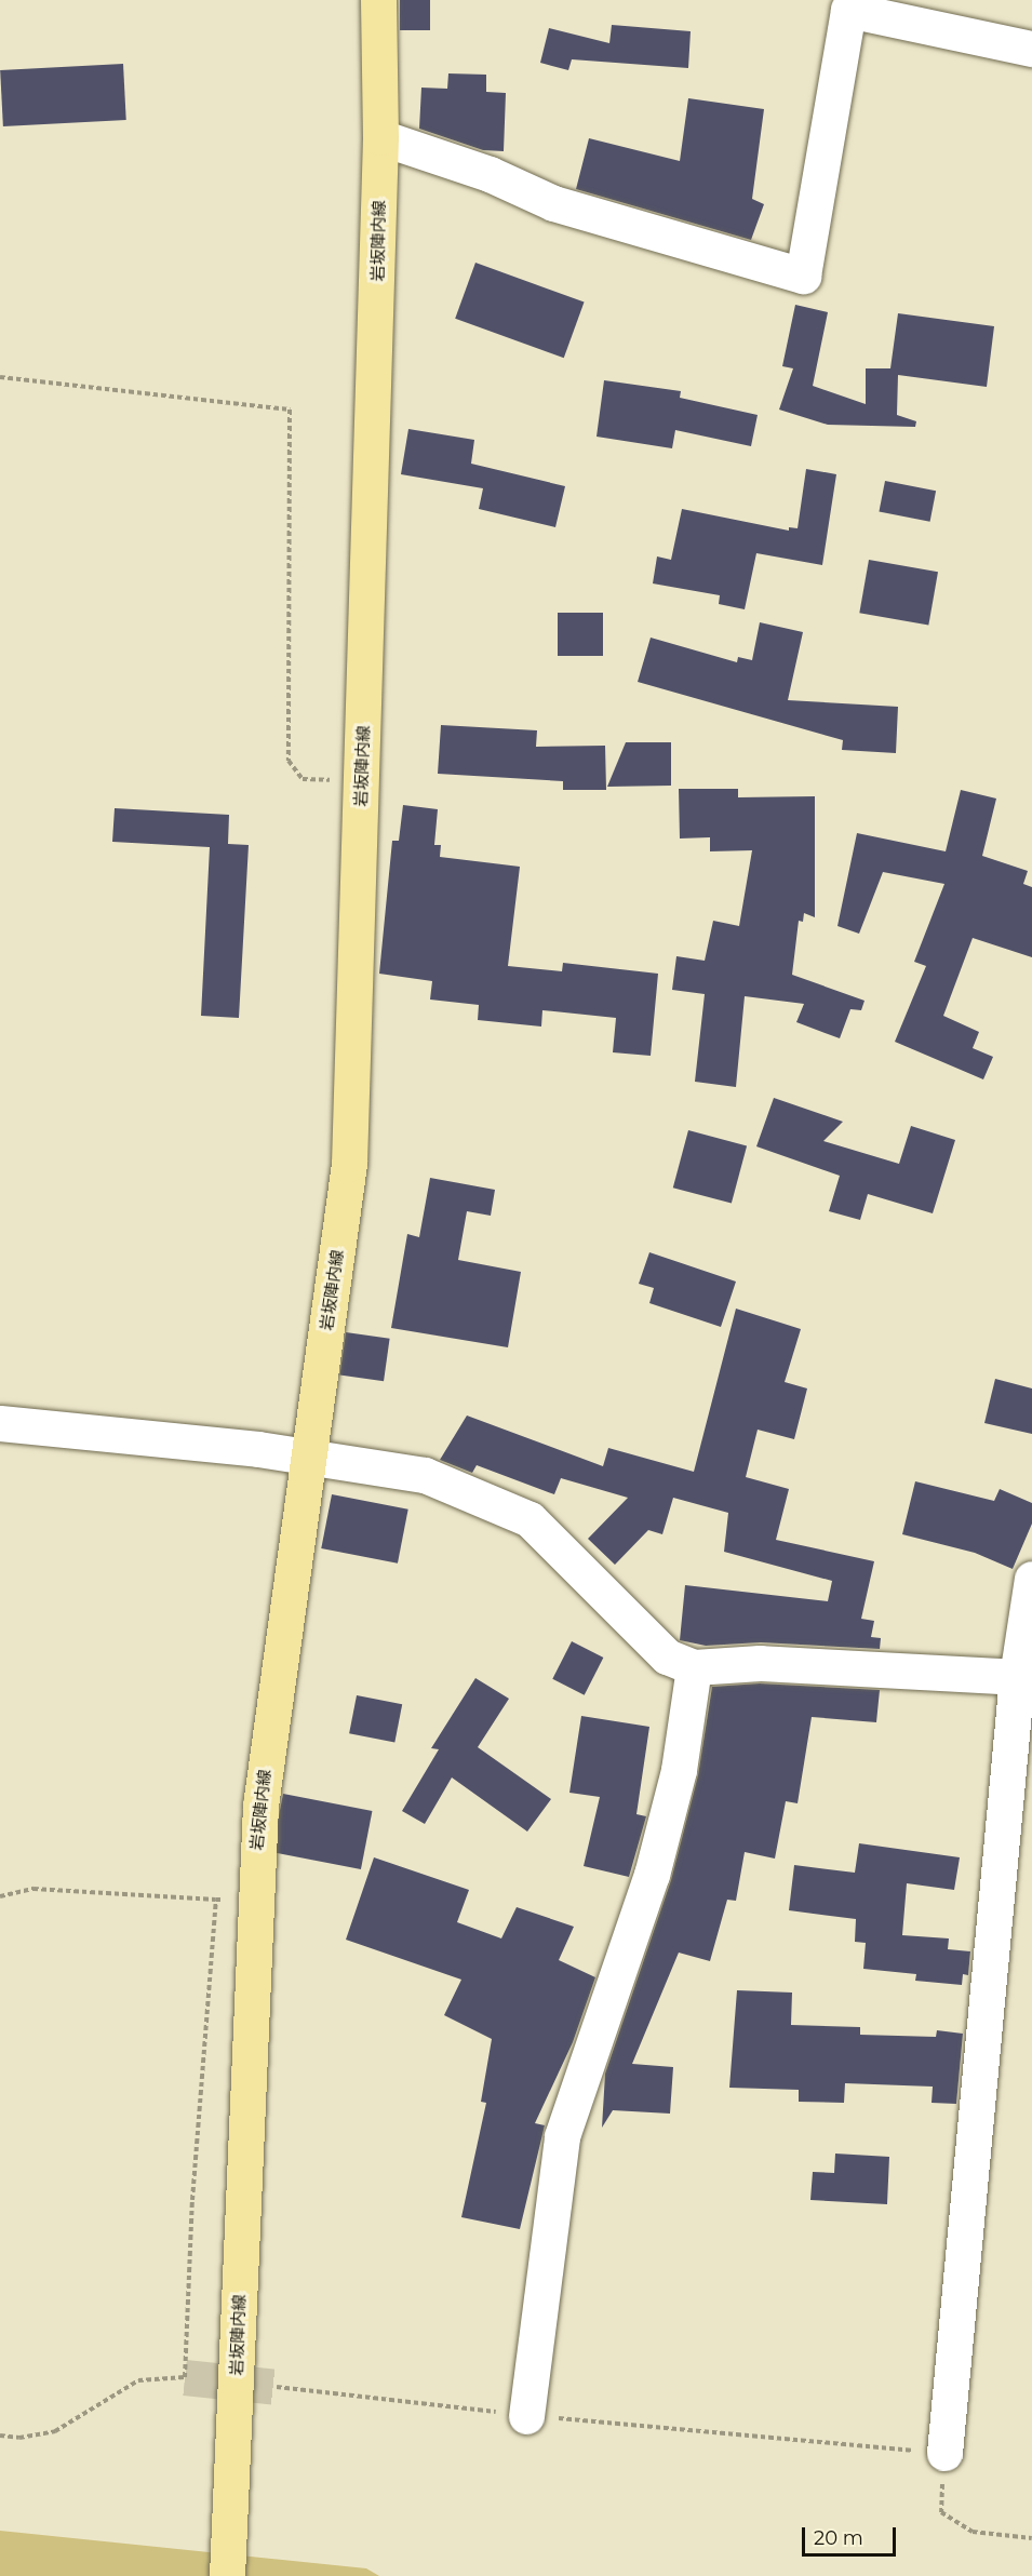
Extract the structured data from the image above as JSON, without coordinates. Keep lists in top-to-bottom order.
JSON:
{
  "streets": {
    "main road": ["岩坂陣内線"]
  },
  "scale_bar": "20 m"
}
